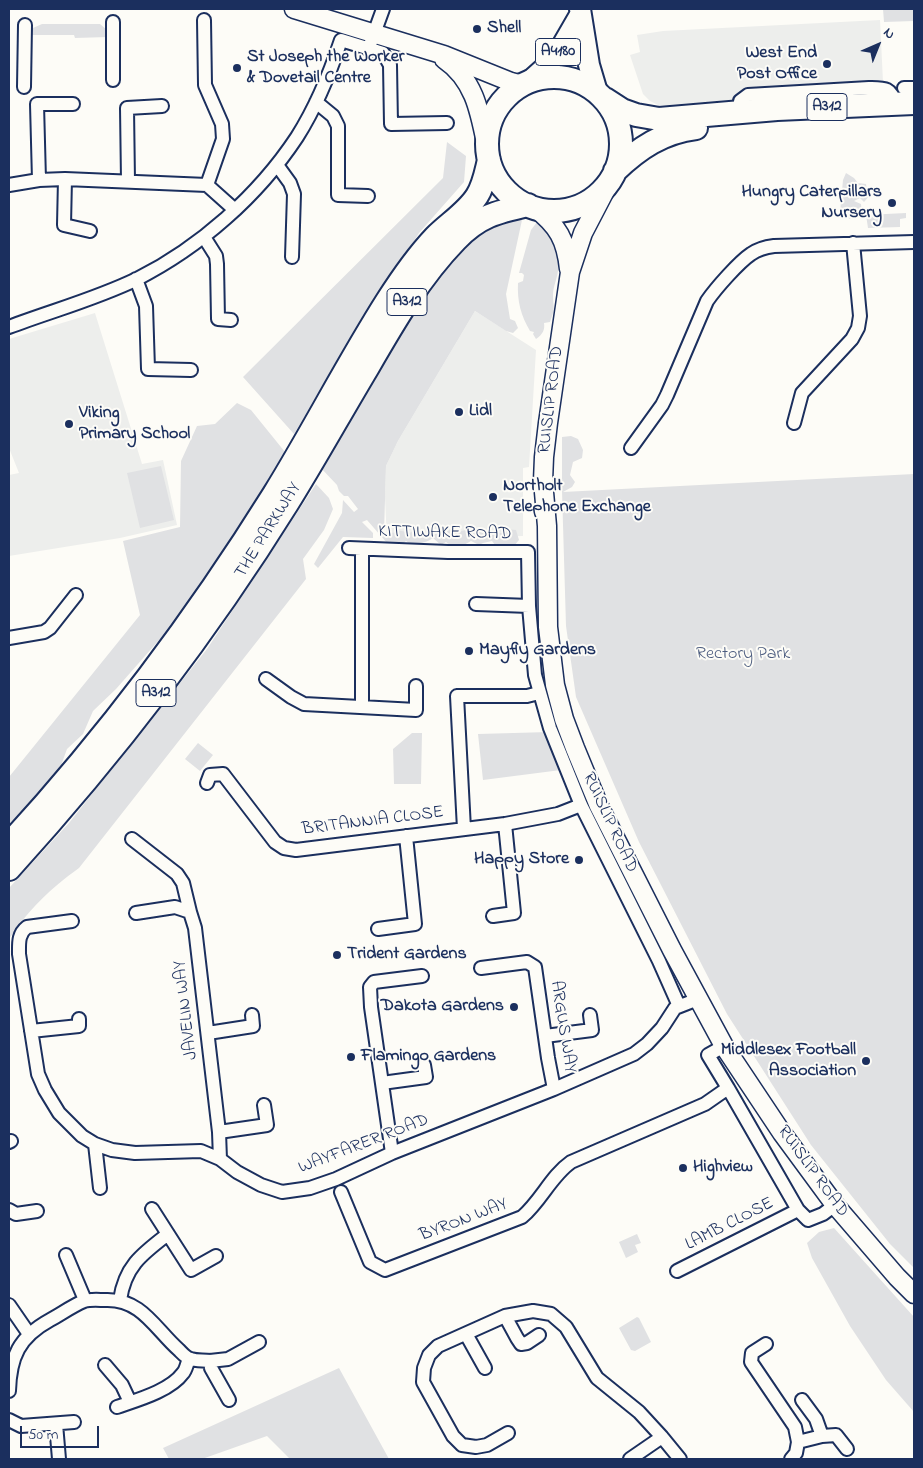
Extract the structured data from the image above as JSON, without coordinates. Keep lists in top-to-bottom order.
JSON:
{
  "streets": {
    "highway": ["A312", "THE PARKWAY"],
    "main road": ["A4180", "RUISLIP ROAD"],
    "street": [
      "KITTIWAKE ROAD",
      "BRITANNIA CLOSE",
      "JAVELIN WAY",
      "ARGUS WAY",
      "WAYFARER ROAD",
      "BYRON WAY",
      "LAMB CLOSE"
    ]
  },
  "crossings": [
    ["A4180", "A312"],
    ["A4180", "RUISLIP ROAD"],
    ["A4180", "THE PARKWAY"],
    ["A312", "RUISLIP ROAD"],
    ["A312", "THE PARKWAY"],
    ["RUISLIP ROAD", "THE PARKWAY"],
    ["JAVELIN WAY", "WAYFARER ROAD"],
    ["ARGUS WAY", "WAYFARER ROAD"]
  ],
  "parks": ["Rectory Park"],
  "places": [
    "Shell",
    "West End Post Office",
    "St Joseph the Worker & Dovetail Centre",
    "Hungry Caterpillars Nursery",
    "Lidl",
    "Viking Primary School",
    "Northolt Telephone Exchange",
    "Mayfly Gardens",
    "Happy Store",
    "Trident Gardens",
    "Dakota Gardens",
    "Flamingo Gardens",
    "Middlesex Football Association",
    "Highview"
  ],
  "scale_bar": "50 m",
  "north": "top right"
}
